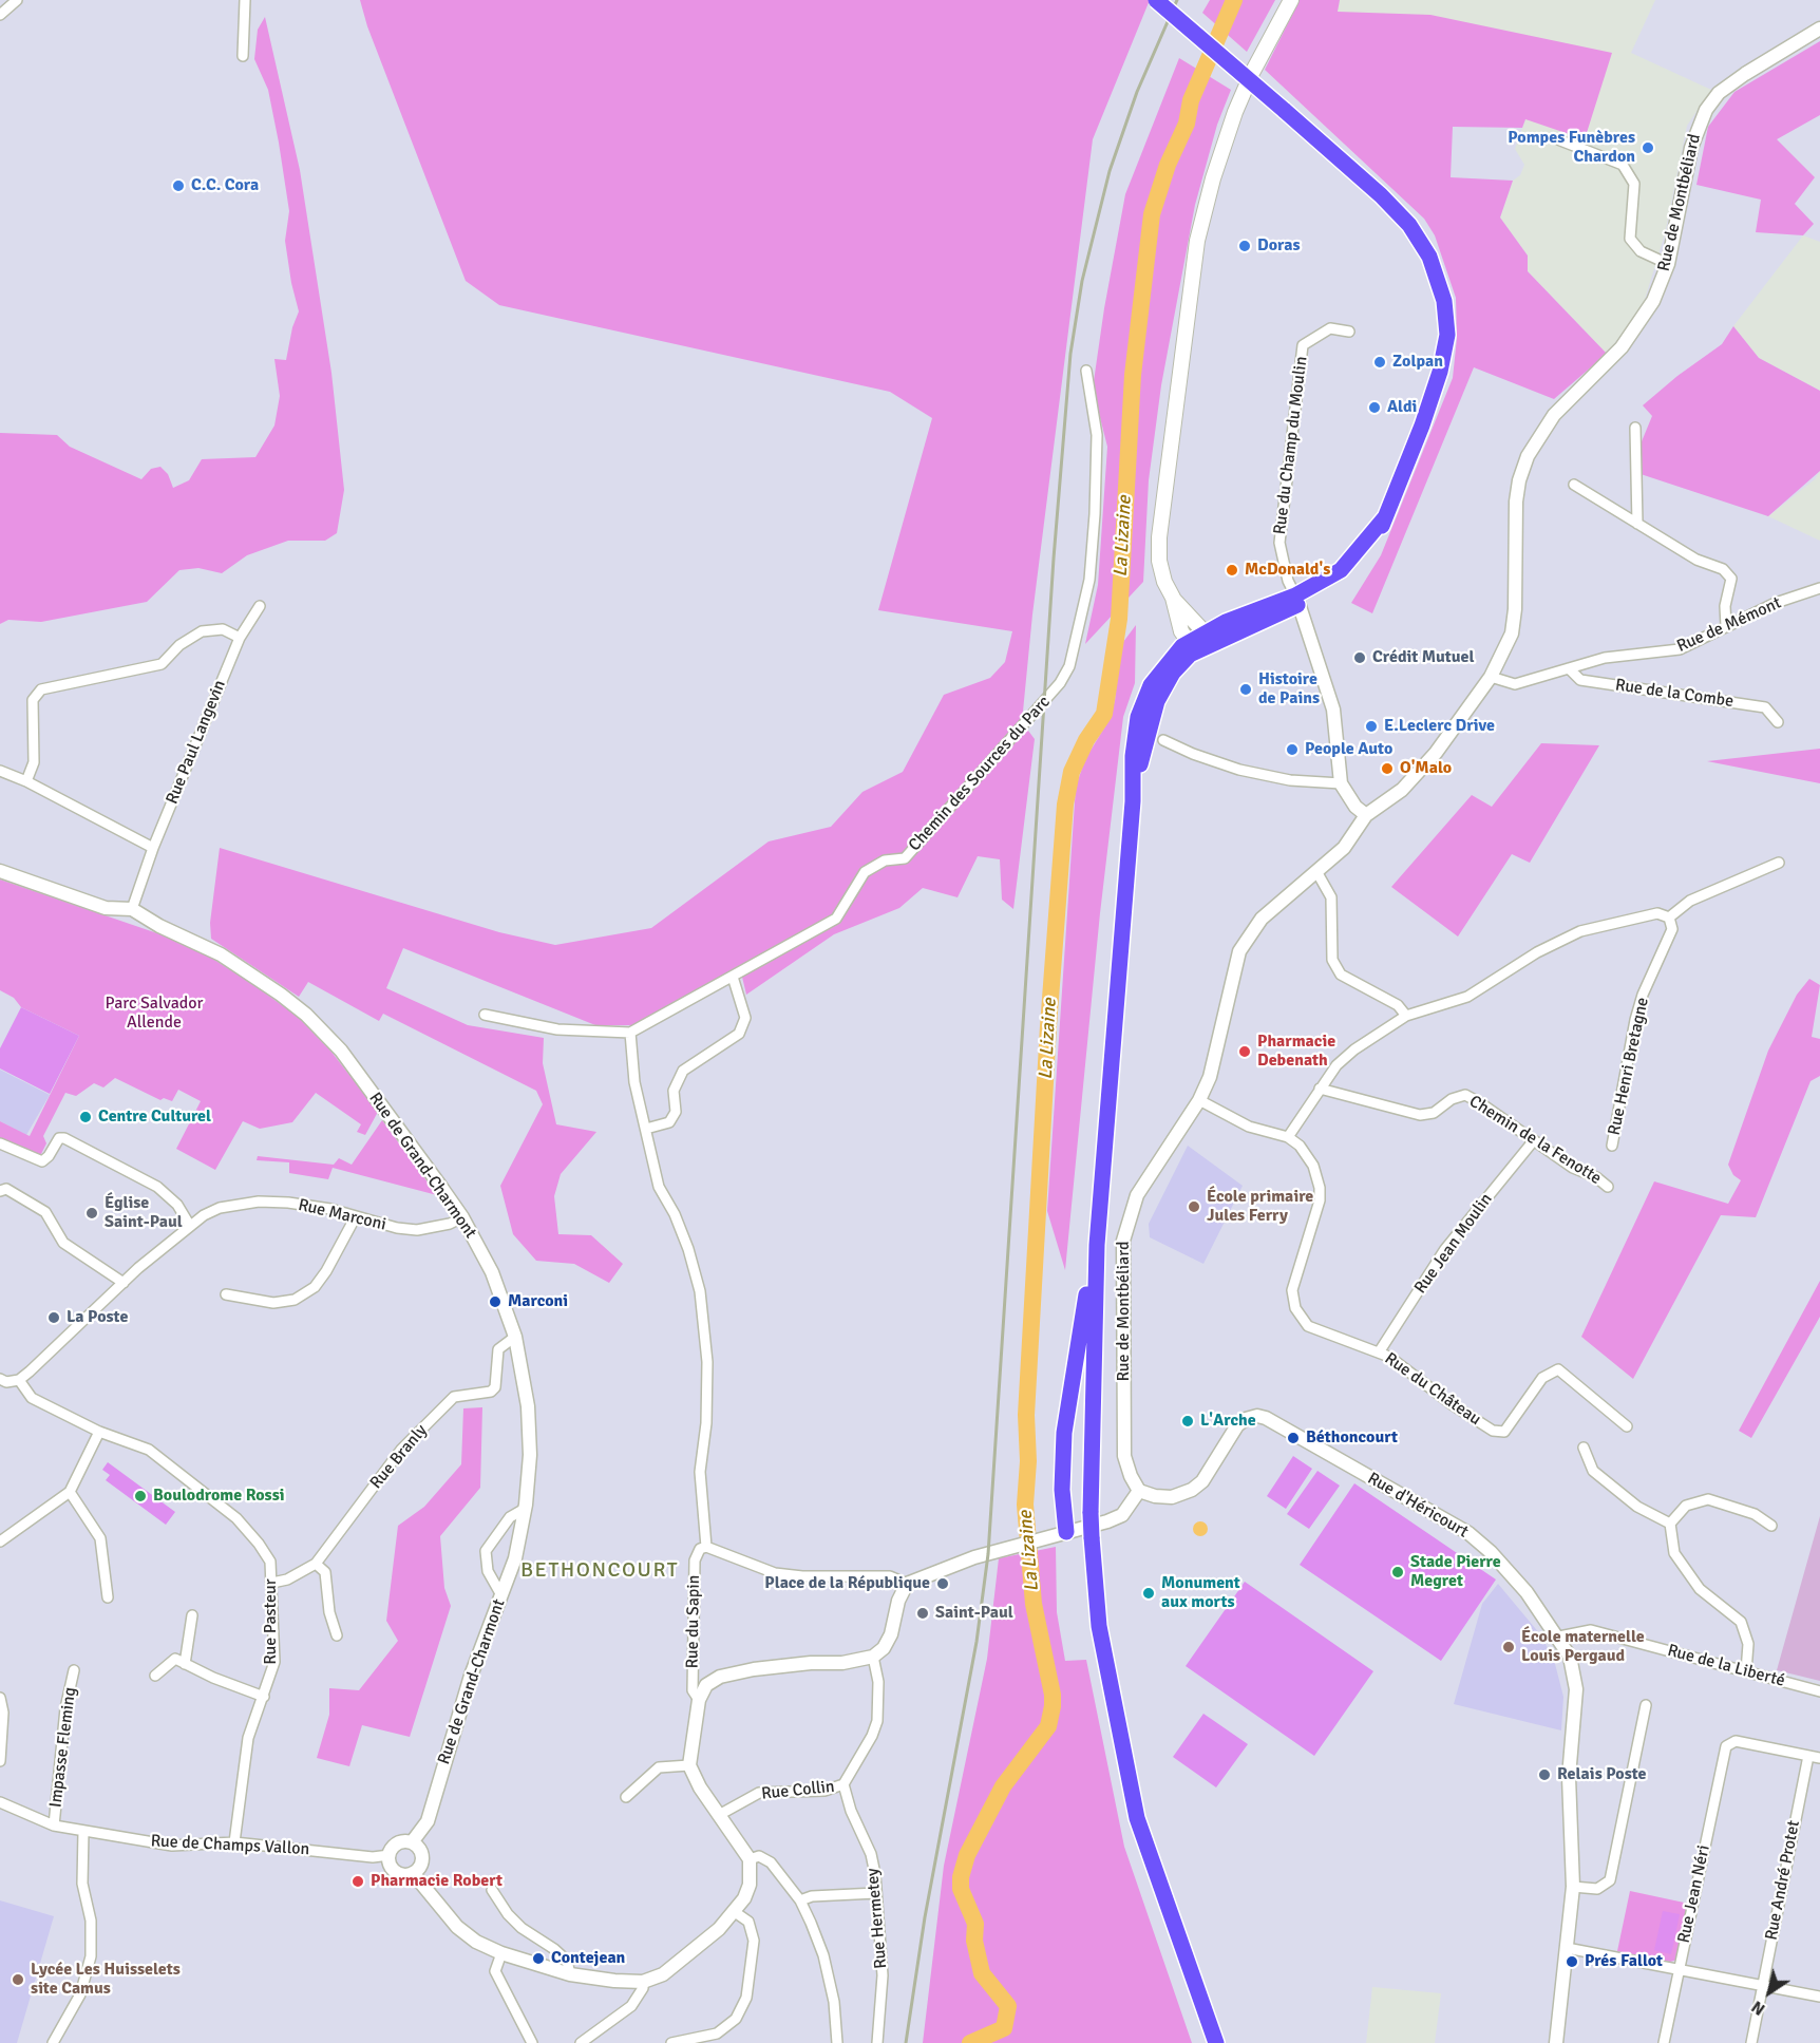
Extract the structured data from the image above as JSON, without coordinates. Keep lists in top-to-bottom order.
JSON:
{
  "streets": {
    "street": [
      "Rue de Montbéliard",
      "Rue du Champ du Moulin",
      "Rue de Mémont",
      "Rue de la Combe",
      "Rue Paul Langevin",
      "Chemin des Sources du Parc",
      "Rue Henri Bretagne",
      "Chemin de la Fenotte",
      "Rue de Grand-Charmont",
      "Rue Marconi",
      "Rue Jean Moulin",
      "Rue du Château",
      "Rue Branly",
      "Rue d'Héricourt",
      "Rue Pasteur",
      "Rue du Sapin",
      "Rue de la Liberté",
      "Impasse Fleming",
      "Rue Collin",
      "Rue de Champs Vallon",
      "Rue André Protet",
      "Rue Jean Néri",
      "Rue Hermetey"
    ]
  },
  "crossings": [
    ["Rue de Montbéliard", "Rue de Mémont"],
    ["Rue de Montbéliard", "Rue d'Héricourt"],
    ["Rue de Mémont", "Rue de la Combe"],
    ["Rue Paul Langevin", "Rue de Grand-Charmont"],
    ["Chemin de la Fenotte", "Rue Jean Moulin"],
    ["Rue de Grand-Charmont", "Rue Marconi"],
    ["Rue de Grand-Charmont", "Rue Branly"],
    ["Rue de Grand-Charmont", "Rue de Champs Vallon"],
    ["Rue Marconi", "Rue Pasteur"],
    ["Rue Jean Moulin", "Rue du Château"],
    ["Rue Branly", "Rue Pasteur"],
    ["Rue d'Héricourt", "Rue de la Liberté"],
    ["Rue Pasteur", "Rue de Champs Vallon"],
    ["Impasse Fleming", "Rue de Champs Vallon"],
    ["Rue Collin", "Rue Hermetey"],
    ["Rue André Protet", "Rue Jean Néri"]
  ],
  "districts": ["BETHONCOURT"],
  "water": ["La Lizaine"],
  "parks": ["Parc Salvador Allende"],
  "places": [
    "Pompes Funèbres Chardon",
    "C.C. Cora",
    "Doras",
    "Zolpan",
    "Aldi",
    "McDonald's",
    "Crédit Mutuel",
    "Histoire de Pains",
    "E.Leclerc Drive",
    "People Auto",
    "O'Malo",
    "Pharmacie Debenath",
    "Centre Culturel",
    "École primaire Jules Ferry",
    "Église Saint-Paul",
    "Marconi",
    "La Poste",
    "L'Arche",
    "Béthoncourt",
    "Boulodrome Rossi",
    "Stade Pierre Megret",
    "Place de la République",
    "Monument aux morts",
    "Saint-Paul",
    "École maternelle Louis Pergaud",
    "Relais Poste",
    "Pharmacie Robert",
    "Contejean",
    "Prés Fallot",
    "Lycée Les Huisselets site Camus"
  ],
  "north": "bottom left"
}
